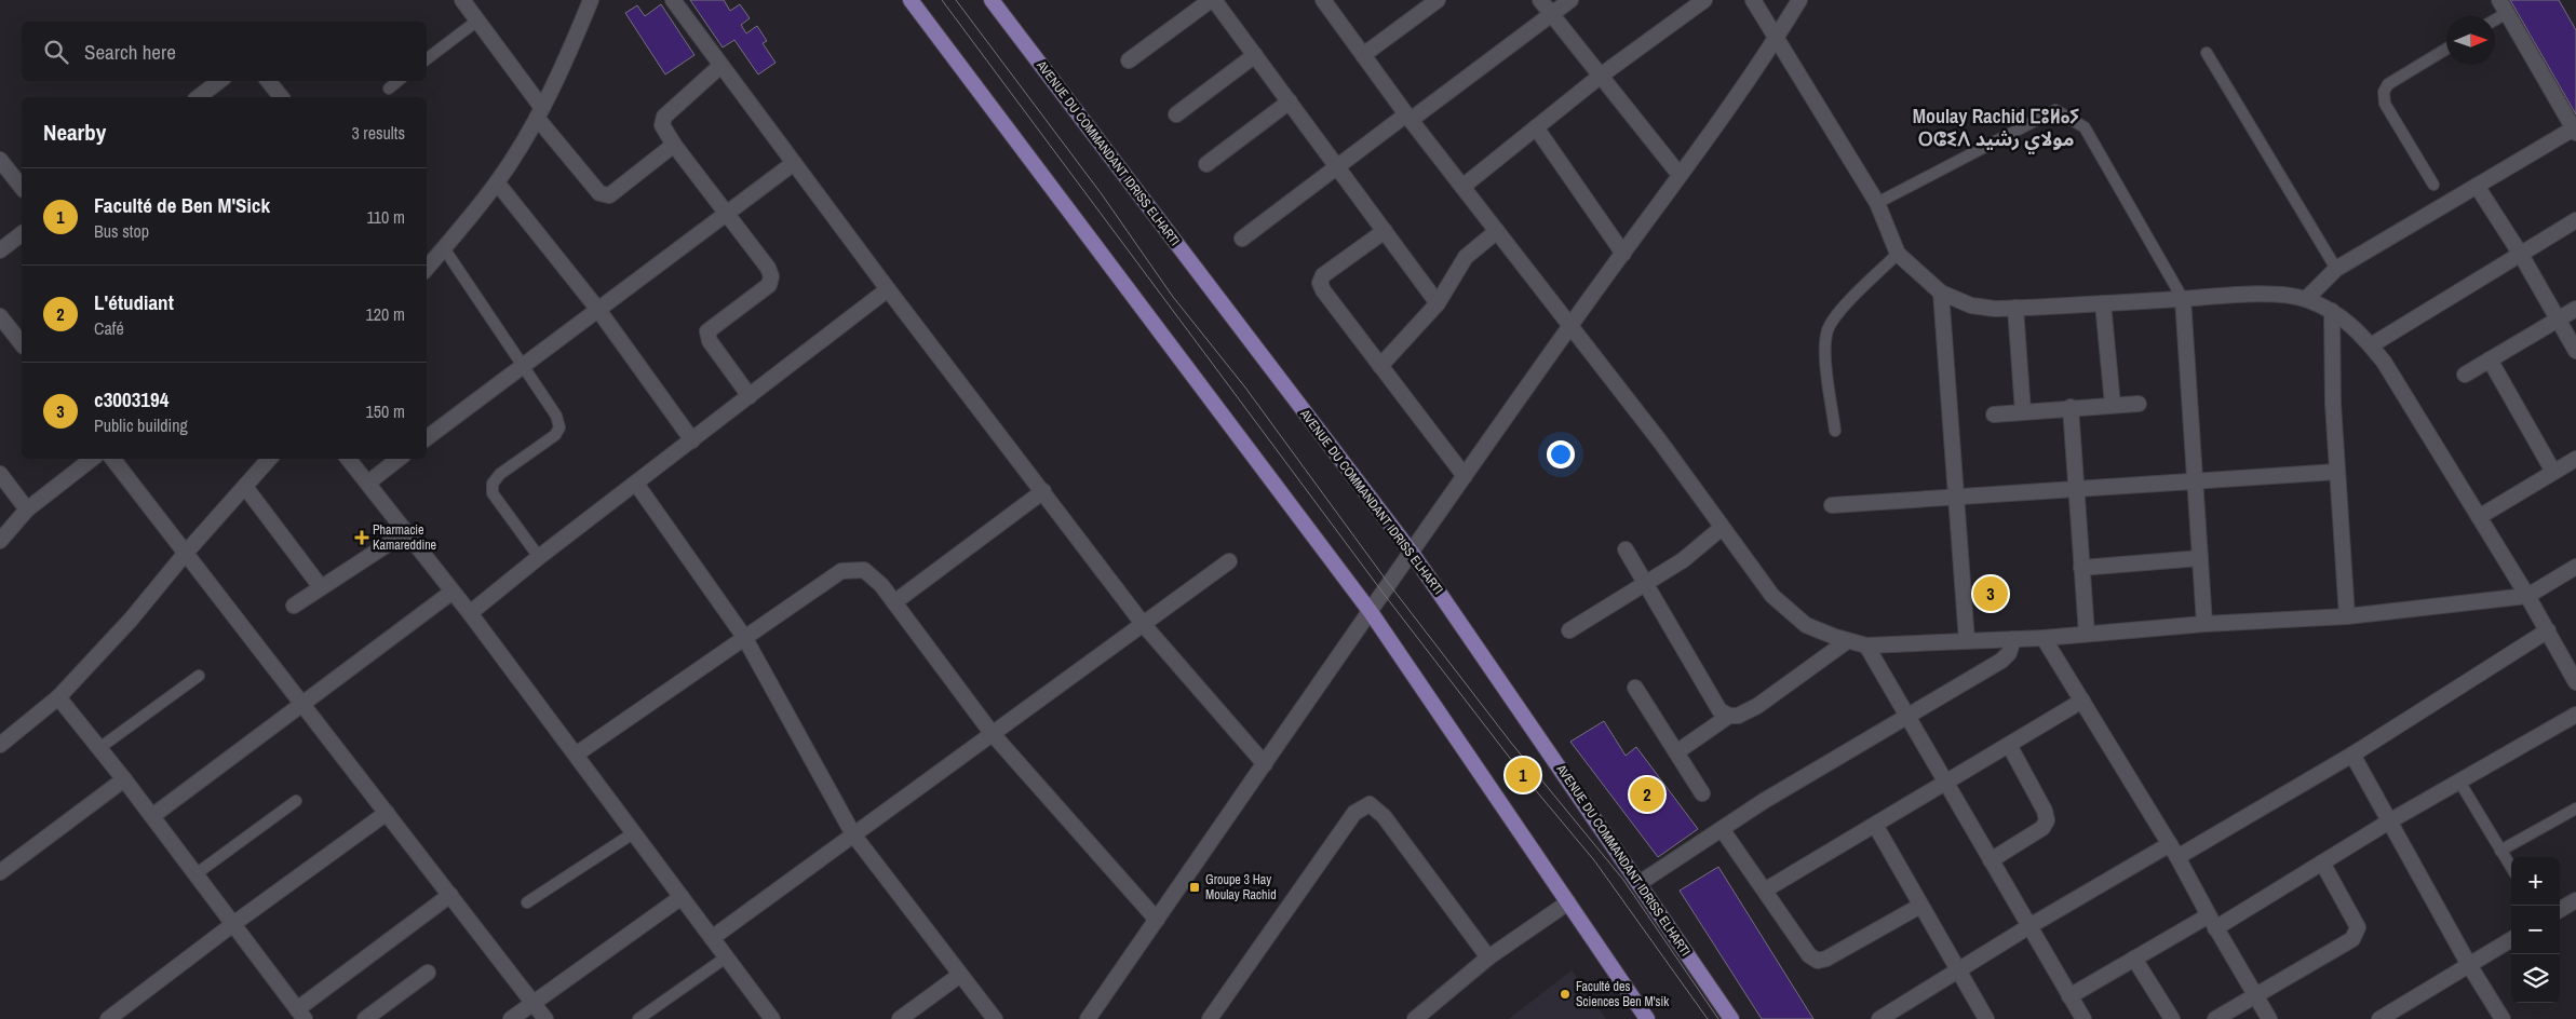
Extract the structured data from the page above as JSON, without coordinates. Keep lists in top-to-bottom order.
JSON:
{
  "streets": {
    "main road": ["AVENUE DU COMMANDANT IDRISS ELHARTI"]
  },
  "districts": ["Moulay Rachid ⵎⵓⵍⴰⵢ ⵔⵛⵉⴷ مولاي رشيد"],
  "places": {
    "health": ["Pharmacie Kamareddine"],
    "transit": ["Groupe 3 Hay Moulay Rachid"],
    "other": ["Faculté des Sciences Ben M'sik"]
  },
  "north": "right",
  "page": {
    "search": "Search here",
    "heading": ["Nearby", "3 results"],
    "list": [
      {
        "mark": "1",
        "name": "Faculté de Ben M'Sick",
        "note": "Bus stop",
        "value": "110 m"
      },
      {
        "mark": "2",
        "name": "L'étudiant",
        "note": "Café",
        "value": "120 m"
      },
      {
        "mark": "3",
        "name": "c3003194",
        "note": "Public building",
        "value": "150 m"
      }
    ],
    "pins": ["3", "1", "2"],
    "map_buttons": ["+", "−"]
  }
}
